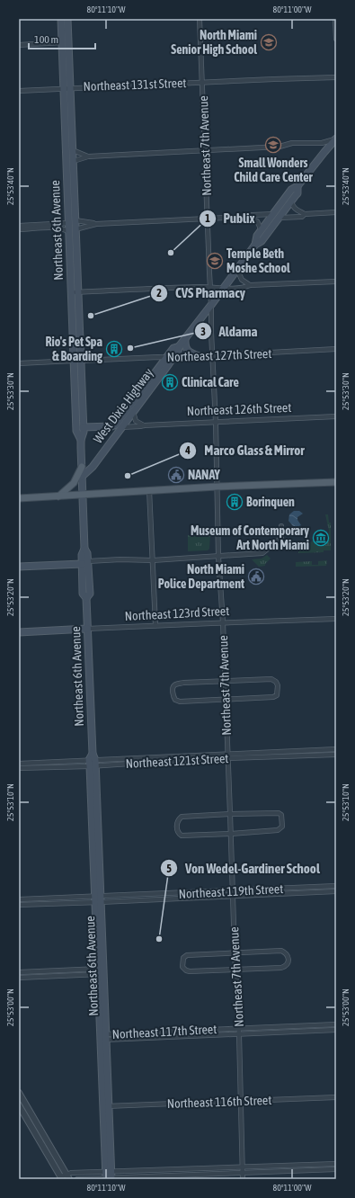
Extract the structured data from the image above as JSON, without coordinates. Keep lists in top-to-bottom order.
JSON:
{
  "streets": {
    "main road": [
      "Northeast 6th Avenue",
      "West Dixie Highway",
      "Northeast 126th Street",
      "Northeast 123rd Street"
    ],
    "street": [
      "Northeast 131st Street",
      "Northeast 7th Avenue",
      "Northeast 127th Street",
      "Northeast 121st Street",
      "Northeast 119th Street",
      "Northeast 117th Street",
      "Northeast 116th Street"
    ]
  },
  "crossings": [
    ["Northeast 131st Street", "Northeast 7th Avenue"],
    ["Northeast 131st Street", "Northeast 6th Avenue"],
    ["Northeast 7th Avenue", "Northeast 127th Street"],
    ["Northeast 7th Avenue", "West Dixie Highway"],
    ["Northeast 7th Avenue", "Northeast 126th Street"],
    ["Northeast 7th Avenue", "Northeast 123rd Street"],
    ["Northeast 7th Avenue", "Northeast 121st Street"],
    ["Northeast 7th Avenue", "Northeast 119th Street"],
    ["Northeast 7th Avenue", "Northeast 117th Street"],
    ["Northeast 7th Avenue", "Northeast 116th Street"],
    ["Northeast 6th Avenue", "Northeast 127th Street"],
    ["Northeast 6th Avenue", "West Dixie Highway"],
    ["Northeast 6th Avenue", "Northeast 126th Street"],
    ["Northeast 6th Avenue", "Northeast 123rd Street"],
    ["Northeast 6th Avenue", "Northeast 121st Street"],
    ["Northeast 6th Avenue", "Northeast 119th Street"],
    ["Northeast 6th Avenue", "Northeast 117th Street"],
    ["Northeast 6th Avenue", "Northeast 116th Street"],
    ["Northeast 127th Street", "West Dixie Highway"],
    ["West Dixie Highway", "Northeast 126th Street"]
  ],
  "places": {
    "school or university": ["North Miami Senior High School", "Small Wonders Child Care Center", "Temple Beth Moshe School"],
    "other": [
      "Publix",
      "CVS Pharmacy",
      "Aldama",
      "Marco Glass & Mirror",
      "Von Wedel-Gardiner School"
    ],
    "building": ["Rio's Pet Spa & Boarding", "Clinical Care", "Borinquen"],
    "public building": ["NANAY", "North Miami Police Department"],
    "museum": ["Museum of Contemporary Art North Miami"]
  },
  "scale_bar": "100 m",
  "coordinates": [
    "80°11'10\"W",
    "80°11'00\"W",
    "25°53'40\"N",
    "25°53'30\"N",
    "25°53'20\"N",
    "25°53'10\"N",
    "25°53'00\"N"
  ]
}
